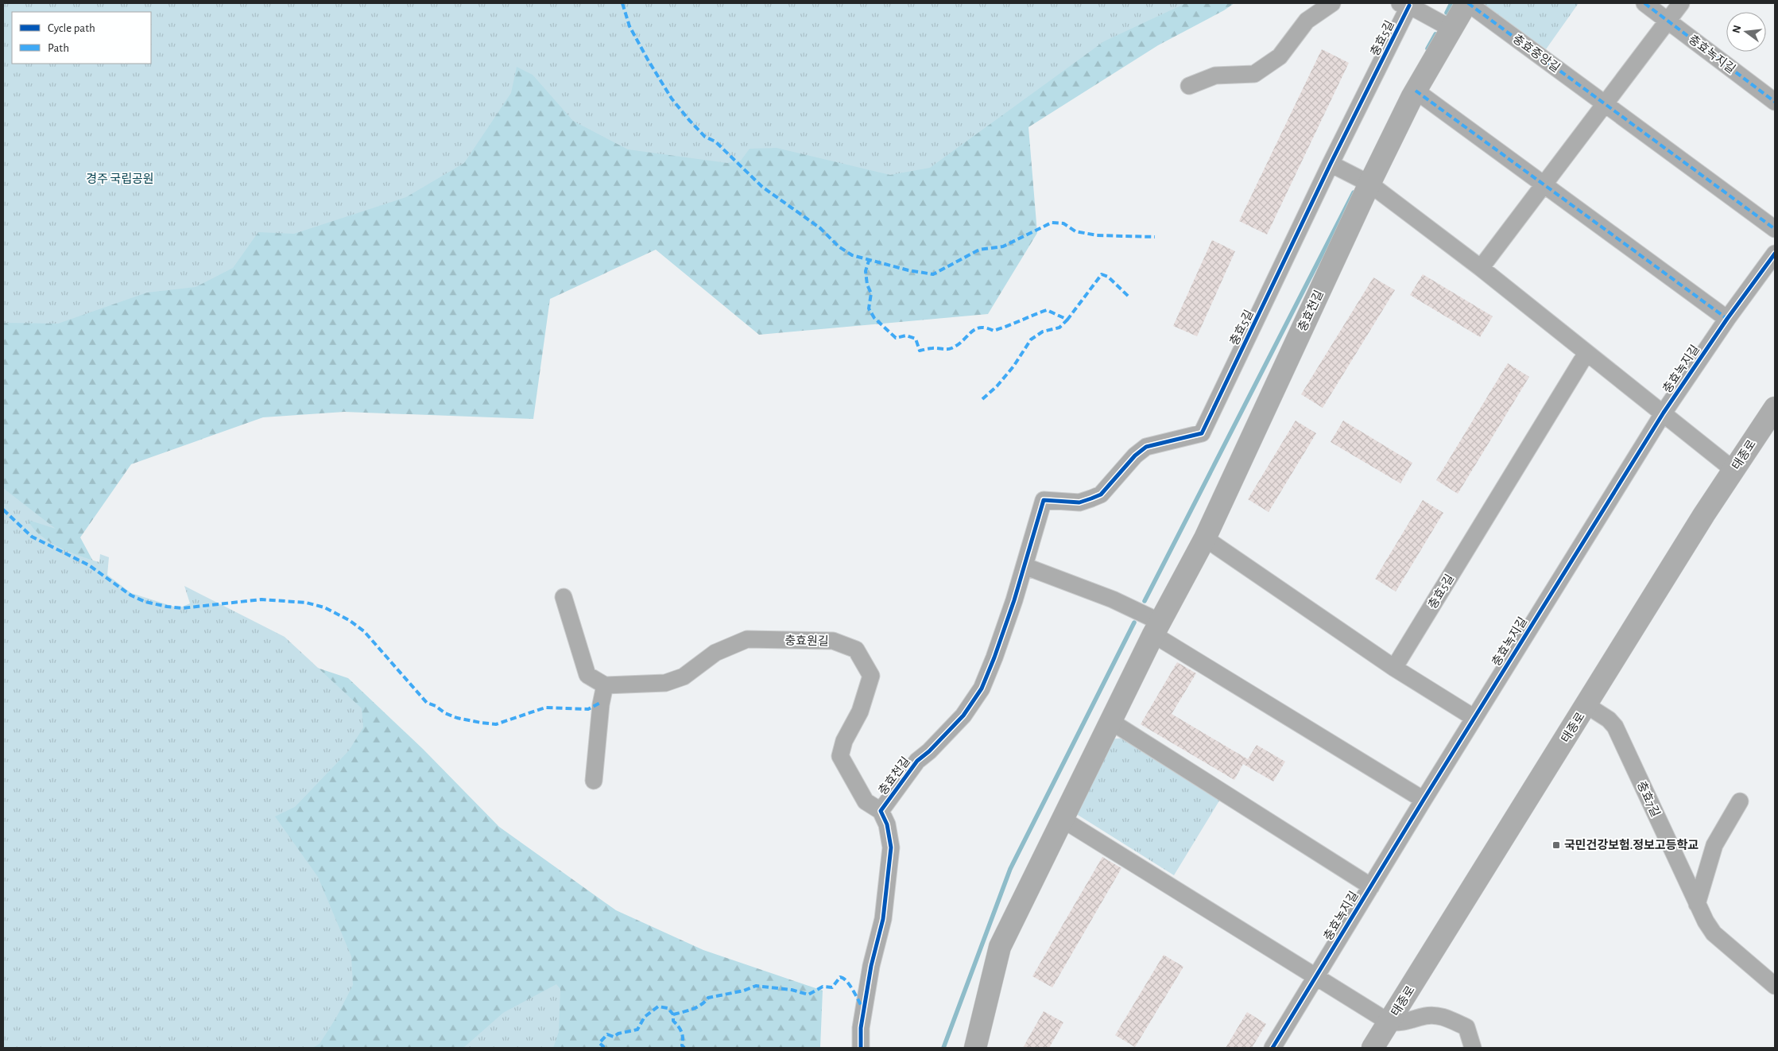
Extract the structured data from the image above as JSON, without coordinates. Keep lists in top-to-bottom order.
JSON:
{
  "streets": {
    "street": [
      "충효5길",
      "충효중앙길",
      "충효녹지길",
      "충효천길",
      "태종로",
      "충효원길",
      "충효7길"
    ]
  },
  "crossings": [
    ["충효5길", "충효천길"],
    ["충효중앙길", "충효천길"],
    ["충효녹지길", "충효천길"],
    ["충효천길", "충효원길"],
    ["태종로", "충효7길"]
  ],
  "parks": ["경주 국립공원"],
  "places": {
    "transit": ["국민건강보험.정보고등학교"]
  },
  "legend": ["Cycle path", "Path"],
  "north": "left"
}
